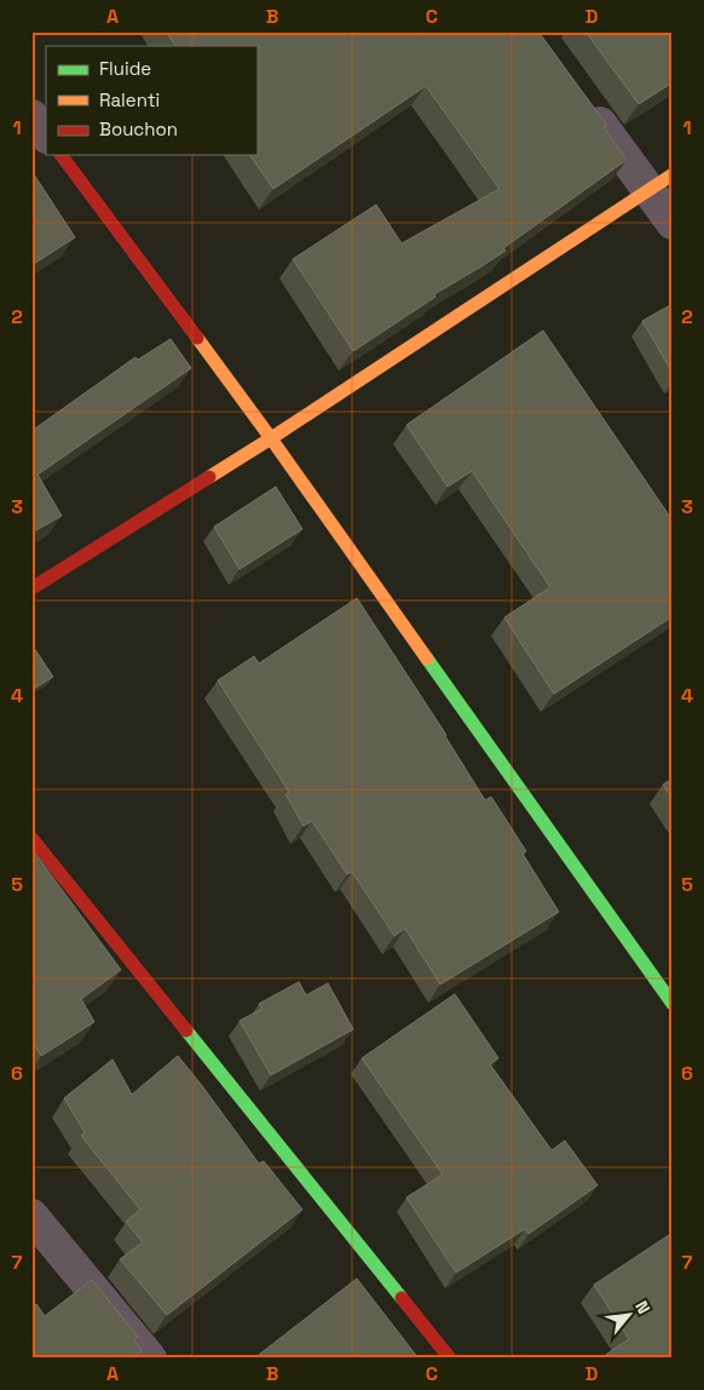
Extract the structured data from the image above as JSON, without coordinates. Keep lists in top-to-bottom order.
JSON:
{
  "legend": ["Fluide", "Ralenti", "Bouchon"],
  "north": "top right",
  "grid": {
    "columns": [
      "A",
      "B",
      "C",
      "D"
    ],
    "rows": [
      "1",
      "2",
      "3",
      "4",
      "5",
      "6",
      "7"
    ]
  }
}
